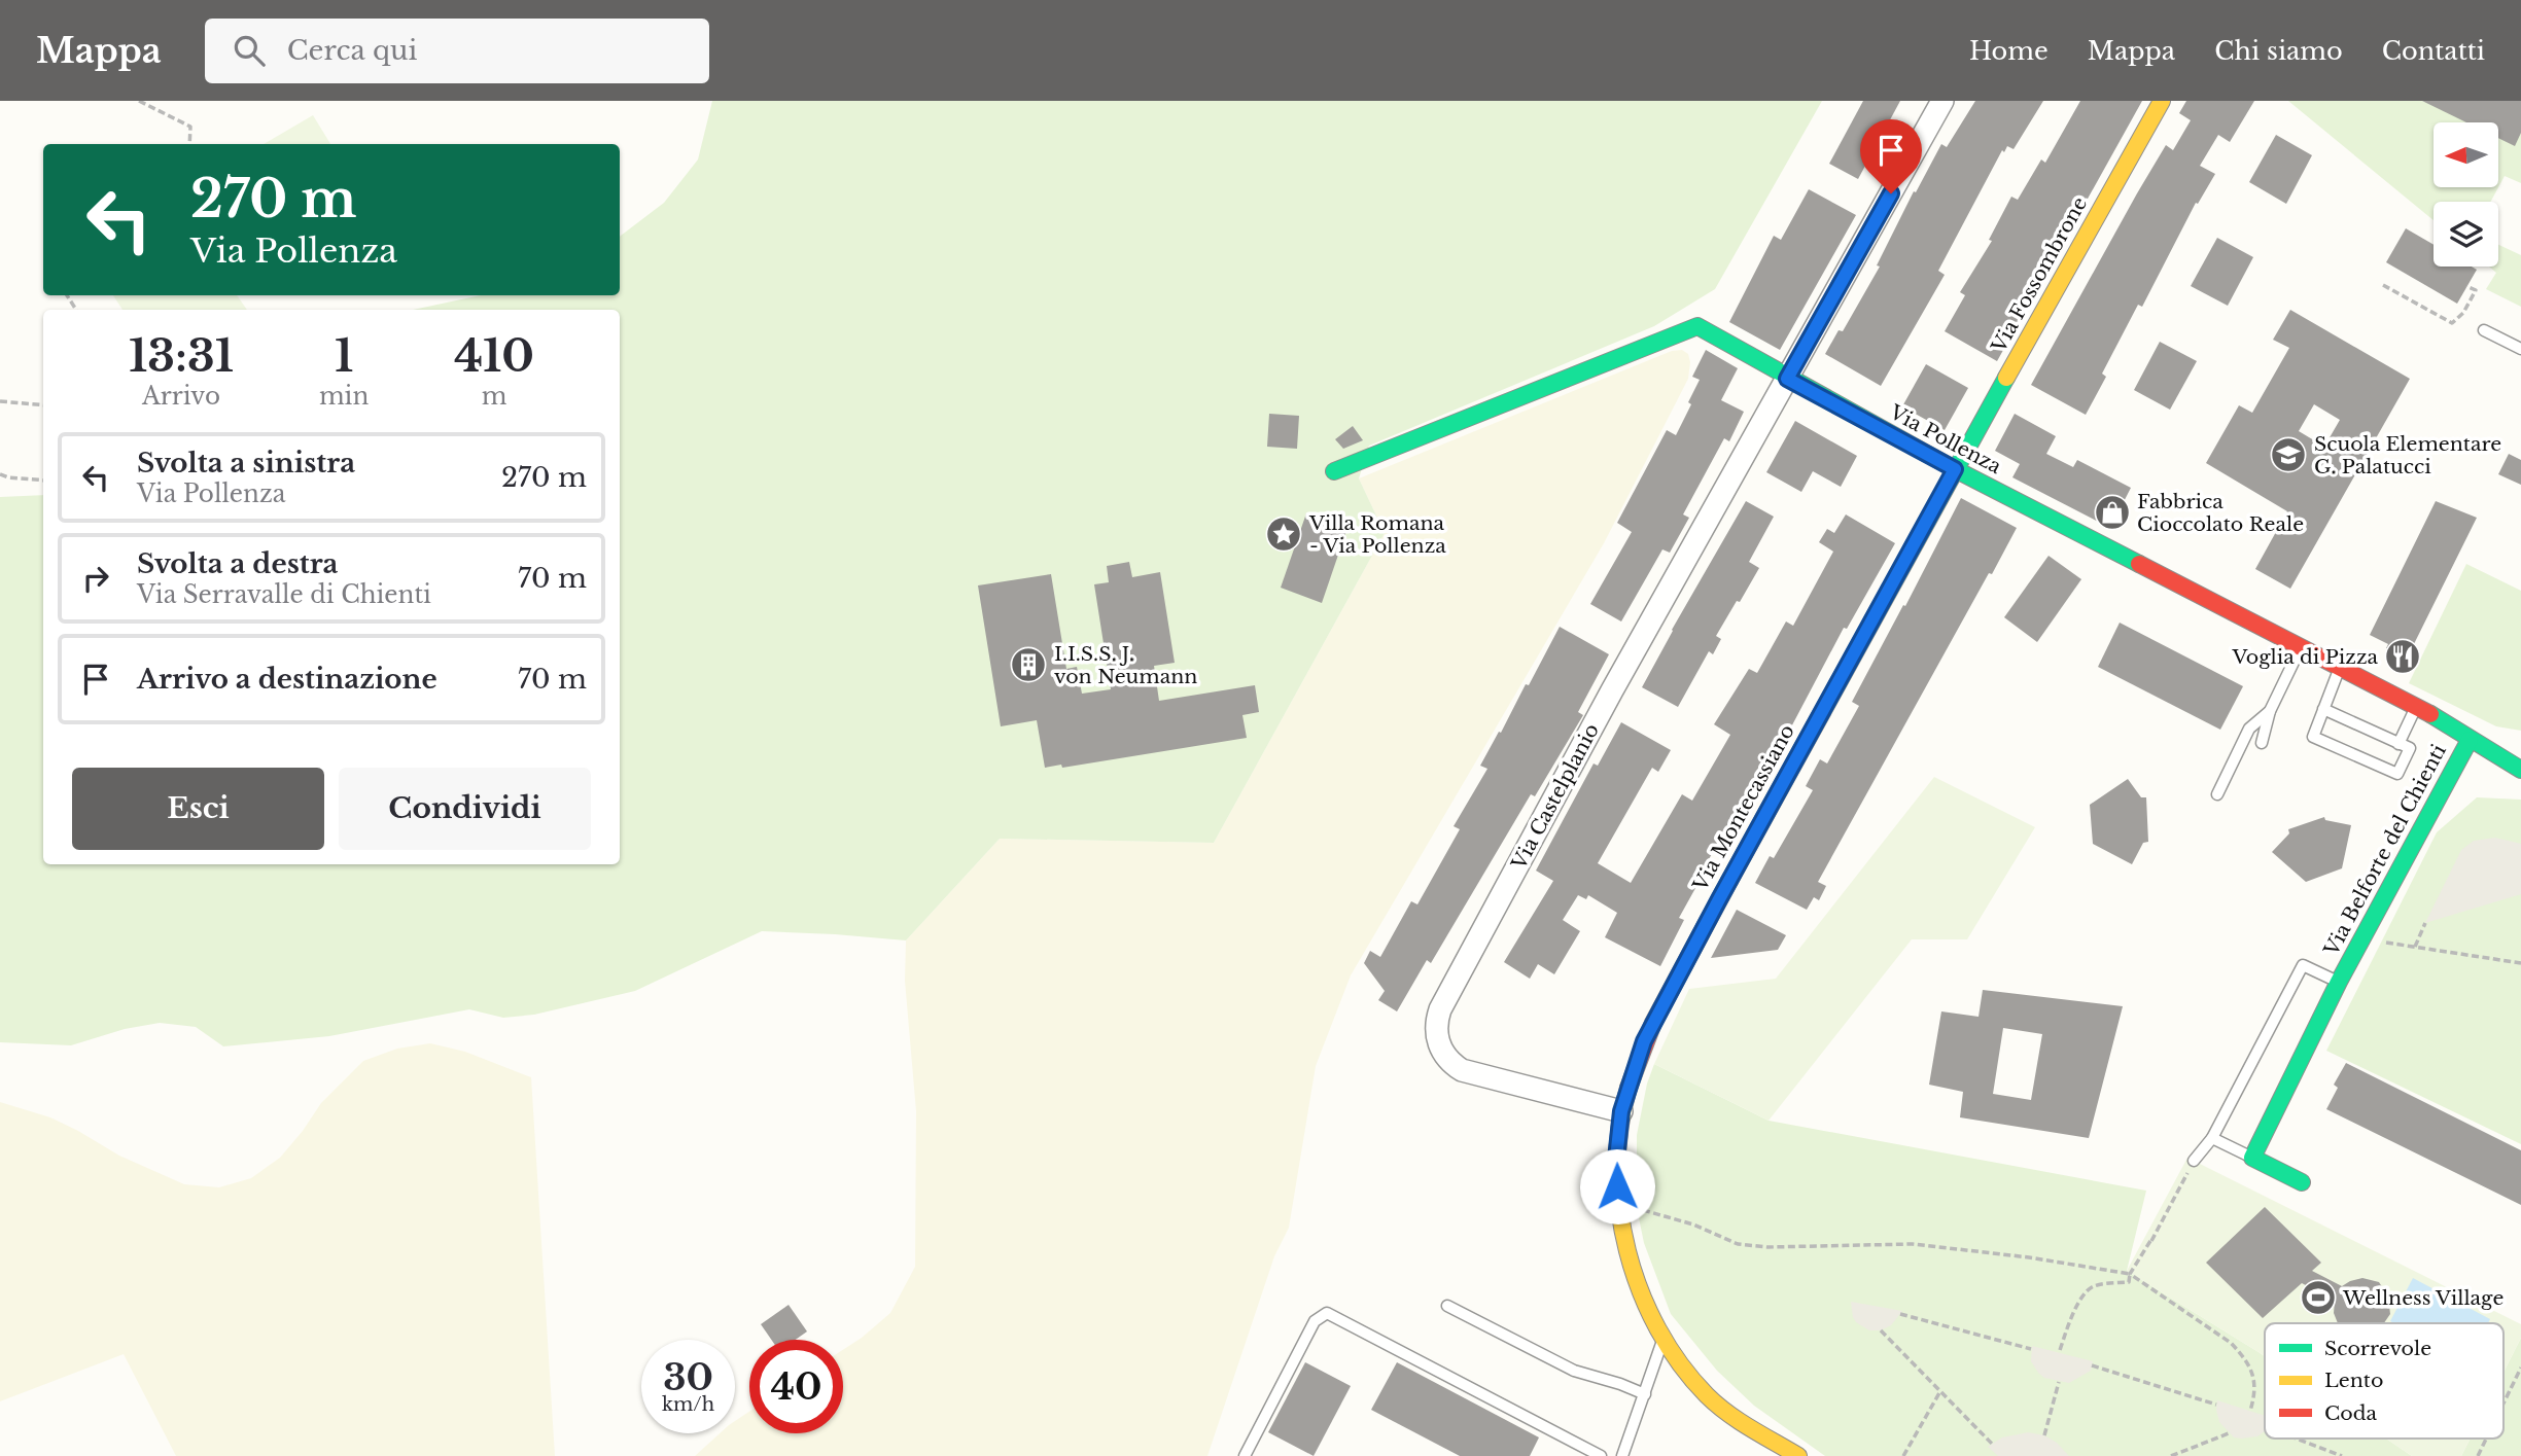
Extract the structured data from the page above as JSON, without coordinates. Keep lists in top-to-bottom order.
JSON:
{
  "streets": {
    "street": [
      "Via Fossombrone",
      "Via Pollenza",
      "Via Castelplanio",
      "Via Montecassiano",
      "Via Belforte del Chienti"
    ]
  },
  "crossings": [
    ["Via Fossombrone", "Via Pollenza"],
    ["Via Fossombrone", "Via Montecassiano"],
    ["Via Pollenza", "Via Castelplanio"],
    ["Via Pollenza", "Via Montecassiano"],
    ["Via Pollenza", "Via Belforte del Chienti"],
    ["Via Castelplanio", "Via Montecassiano"]
  ],
  "places": {
    "school or university": ["Scuola Elementare G. Palatucci"],
    "shop": ["Fabbrica Cioccolato Reale"],
    "place": ["Villa Romana - Via Pollenza"],
    "restaurant": ["Voglia di Pizza"],
    "building": ["I.I.S.S. J. von Neumann"],
    "sports": ["Wellness Village"]
  },
  "legend": ["Scorrevole", "Lento", "Coda"],
  "north": "left",
  "page": {
    "header": "Mappa",
    "search": "Cerca qui",
    "nav": [
      "Home",
      "Mappa",
      "Chi siamo",
      "Contatti"
    ],
    "turn": ["270 m", "Via Pollenza"],
    "eta": [
      "13:31",
      "Arrivo",
      "1",
      "min",
      "410",
      "m"
    ],
    "list": [
      {
        "name": "Svolta a sinistra",
        "note": "Via Pollenza",
        "value": "270 m"
      },
      {
        "name": "Svolta a destra",
        "note": "Via Serravalle di Chienti",
        "value": "70 m"
      },
      {
        "name": "Arrivo a destinazione",
        "value": "70 m"
      }
    ],
    "buttons": ["Esci", "Condividi"],
    "speed": "30 km/h",
    "limit": "40"
  }
}
